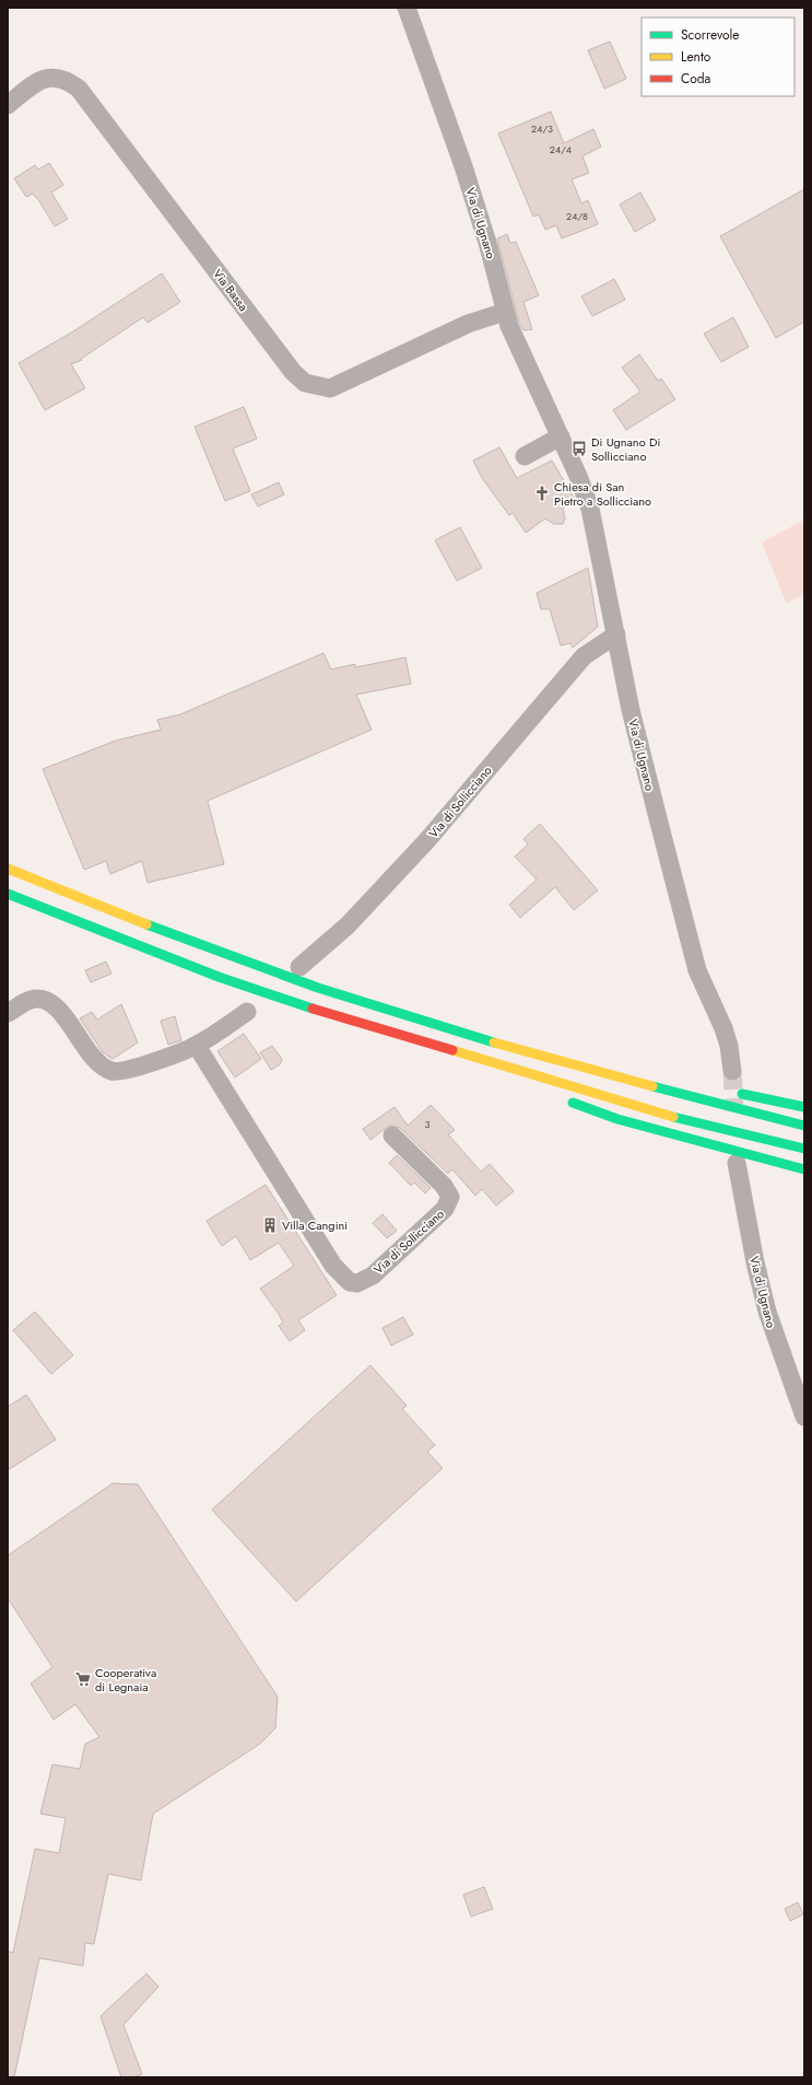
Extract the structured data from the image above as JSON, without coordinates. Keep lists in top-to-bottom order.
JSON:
{
  "streets": {
    "street": ["Via di Ugnano", "Via Bassa", "Via di Sollicciano"]
  },
  "crossings": [
    ["Via di Ugnano", "Via Bassa"],
    ["Via di Ugnano", "Via di Sollicciano"]
  ],
  "places": {
    "bus stop": ["Di Ugnano Di Sollicciano"],
    "church": ["Chiesa di San Pietro a Sollicciano"],
    "building": ["Villa Cangini"],
    "supermarket": ["Cooperativa di Legnaia"]
  },
  "house_numbers": [
    "24/3",
    "24/4",
    "24/8",
    "3"
  ],
  "legend": ["Scorrevole", "Lento", "Coda"]
}
